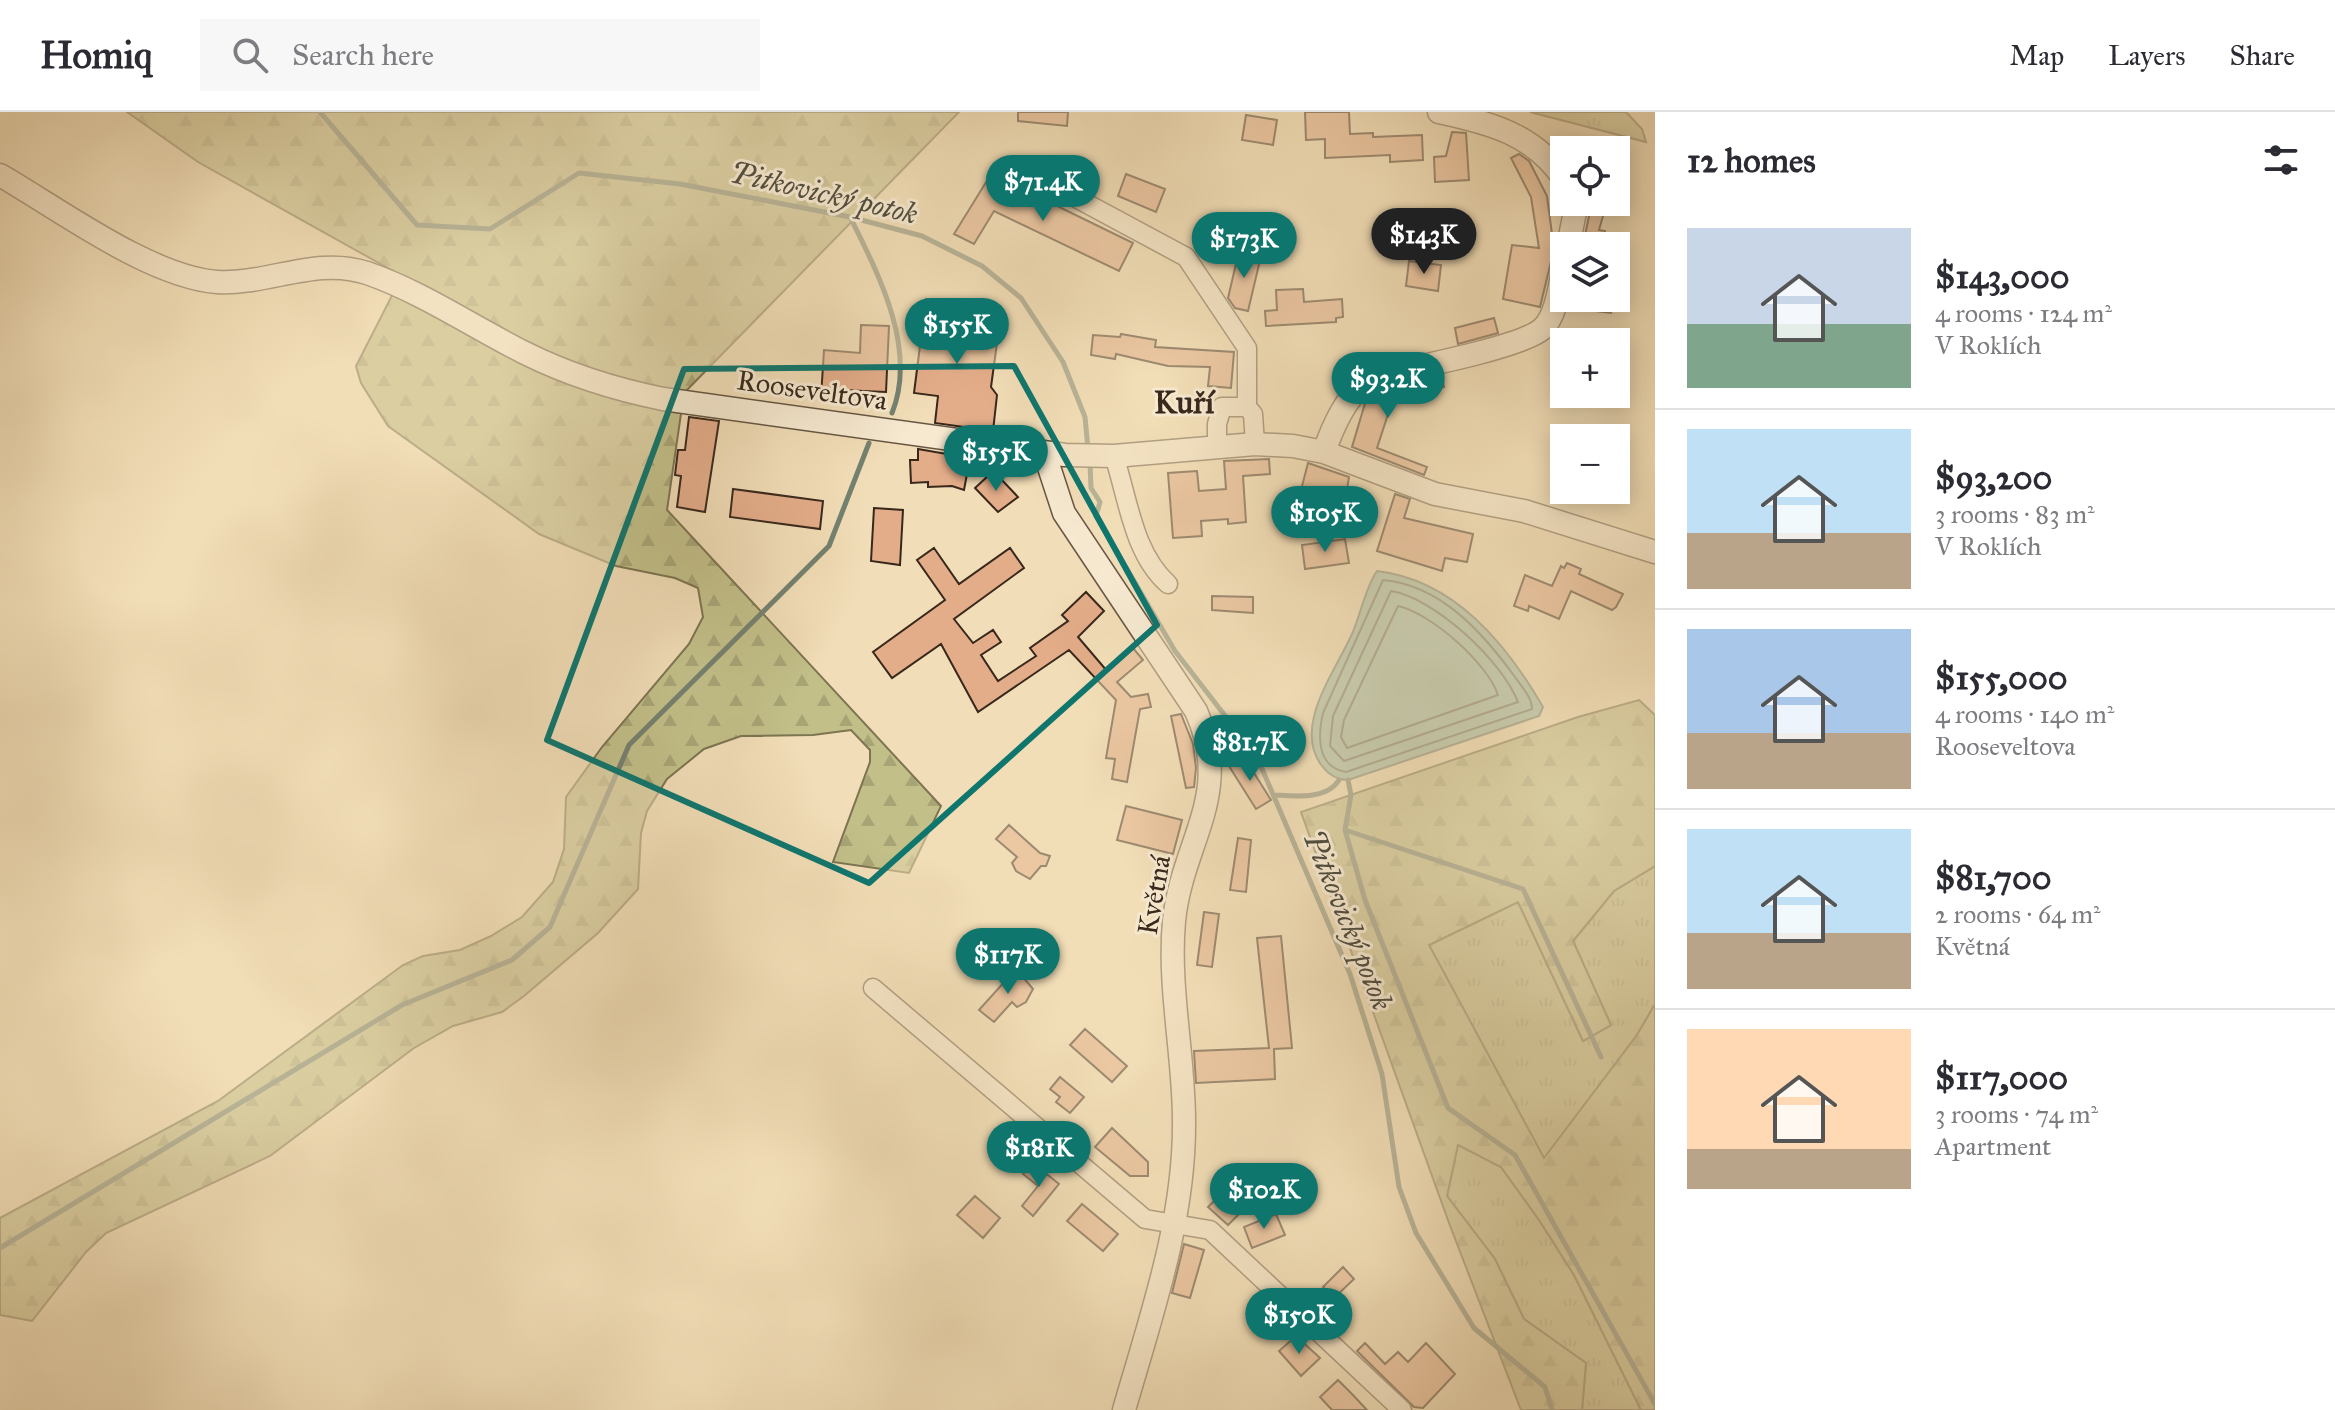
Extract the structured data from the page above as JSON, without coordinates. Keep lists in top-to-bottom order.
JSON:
{
  "streets": {
    "street": ["Rooseveltova", "Květná"]
  },
  "crossings": [
    ["Rooseveltova", "Květná"]
  ],
  "districts": ["Kuří"],
  "water": ["Pitkovický potok"],
  "page": {
    "header": "Homiq",
    "search": "Search here",
    "nav": ["Map", "Layers", "Share"],
    "heading": "12 homes",
    "map_buttons": ["+", "−"],
    "price": [
      "$71.4K",
      "$143K",
      "$173K",
      "$155K",
      "$93.2K",
      "$155K",
      "$105K",
      "$81.7K",
      "$117K",
      "$181K",
      "$102K",
      "$150K"
    ],
    "list": [
      {
        "name": "$143,000",
        "note": "4 rooms · 124 m² · V Roklích"
      },
      {
        "name": "$93,200",
        "note": "3 rooms · 83 m² · V Roklích"
      },
      {
        "name": "$155,000",
        "note": "4 rooms · 140 m² · Rooseveltova"
      },
      {
        "name": "$81,700",
        "note": "2 rooms · 64 m² · Květná"
      },
      {
        "name": "$117,000",
        "note": "3 rooms · 74 m² · Apartment"
      }
    ]
  }
}
